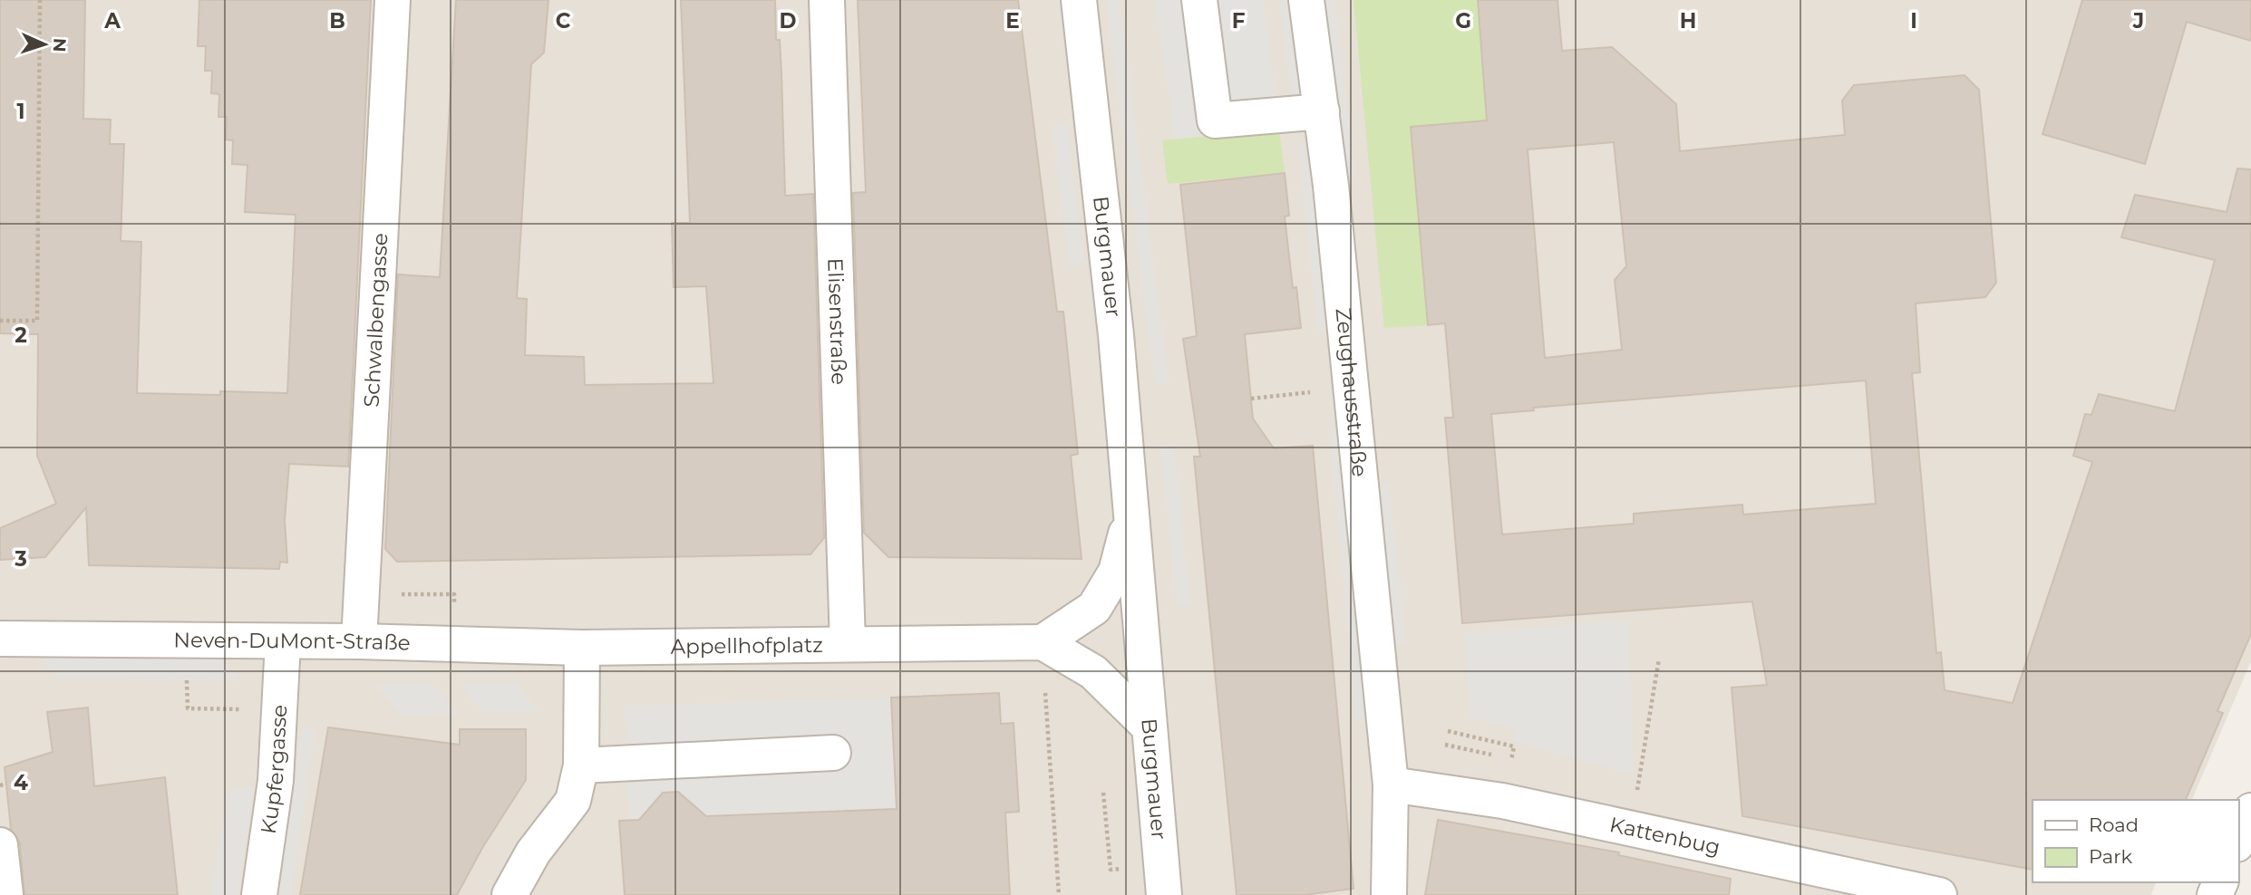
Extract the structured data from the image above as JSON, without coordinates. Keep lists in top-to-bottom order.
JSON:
{
  "streets": {
    "street": [
      "Burgmauer",
      "Schwalbengasse",
      "Elisenstraße",
      "Zeughausstraße",
      "Neven-DuMont-Straße",
      "Appellhofplatz",
      "Kupfergasse",
      "Kattenbug"
    ]
  },
  "crossings": [
    ["Burgmauer", "Appellhofplatz"],
    ["Schwalbengasse", "Neven-DuMont-Straße"],
    ["Elisenstraße", "Appellhofplatz"],
    ["Zeughausstraße", "Kattenbug"],
    ["Neven-DuMont-Straße", "Appellhofplatz"],
    ["Neven-DuMont-Straße", "Kupfergasse"]
  ],
  "legend": ["Road", "Park"],
  "north": "right",
  "grid": {
    "columns": [
      "A",
      "B",
      "C",
      "D",
      "E",
      "F",
      "G",
      "H",
      "I",
      "J"
    ],
    "rows": [
      "1",
      "2",
      "3",
      "4"
    ]
  }
}
